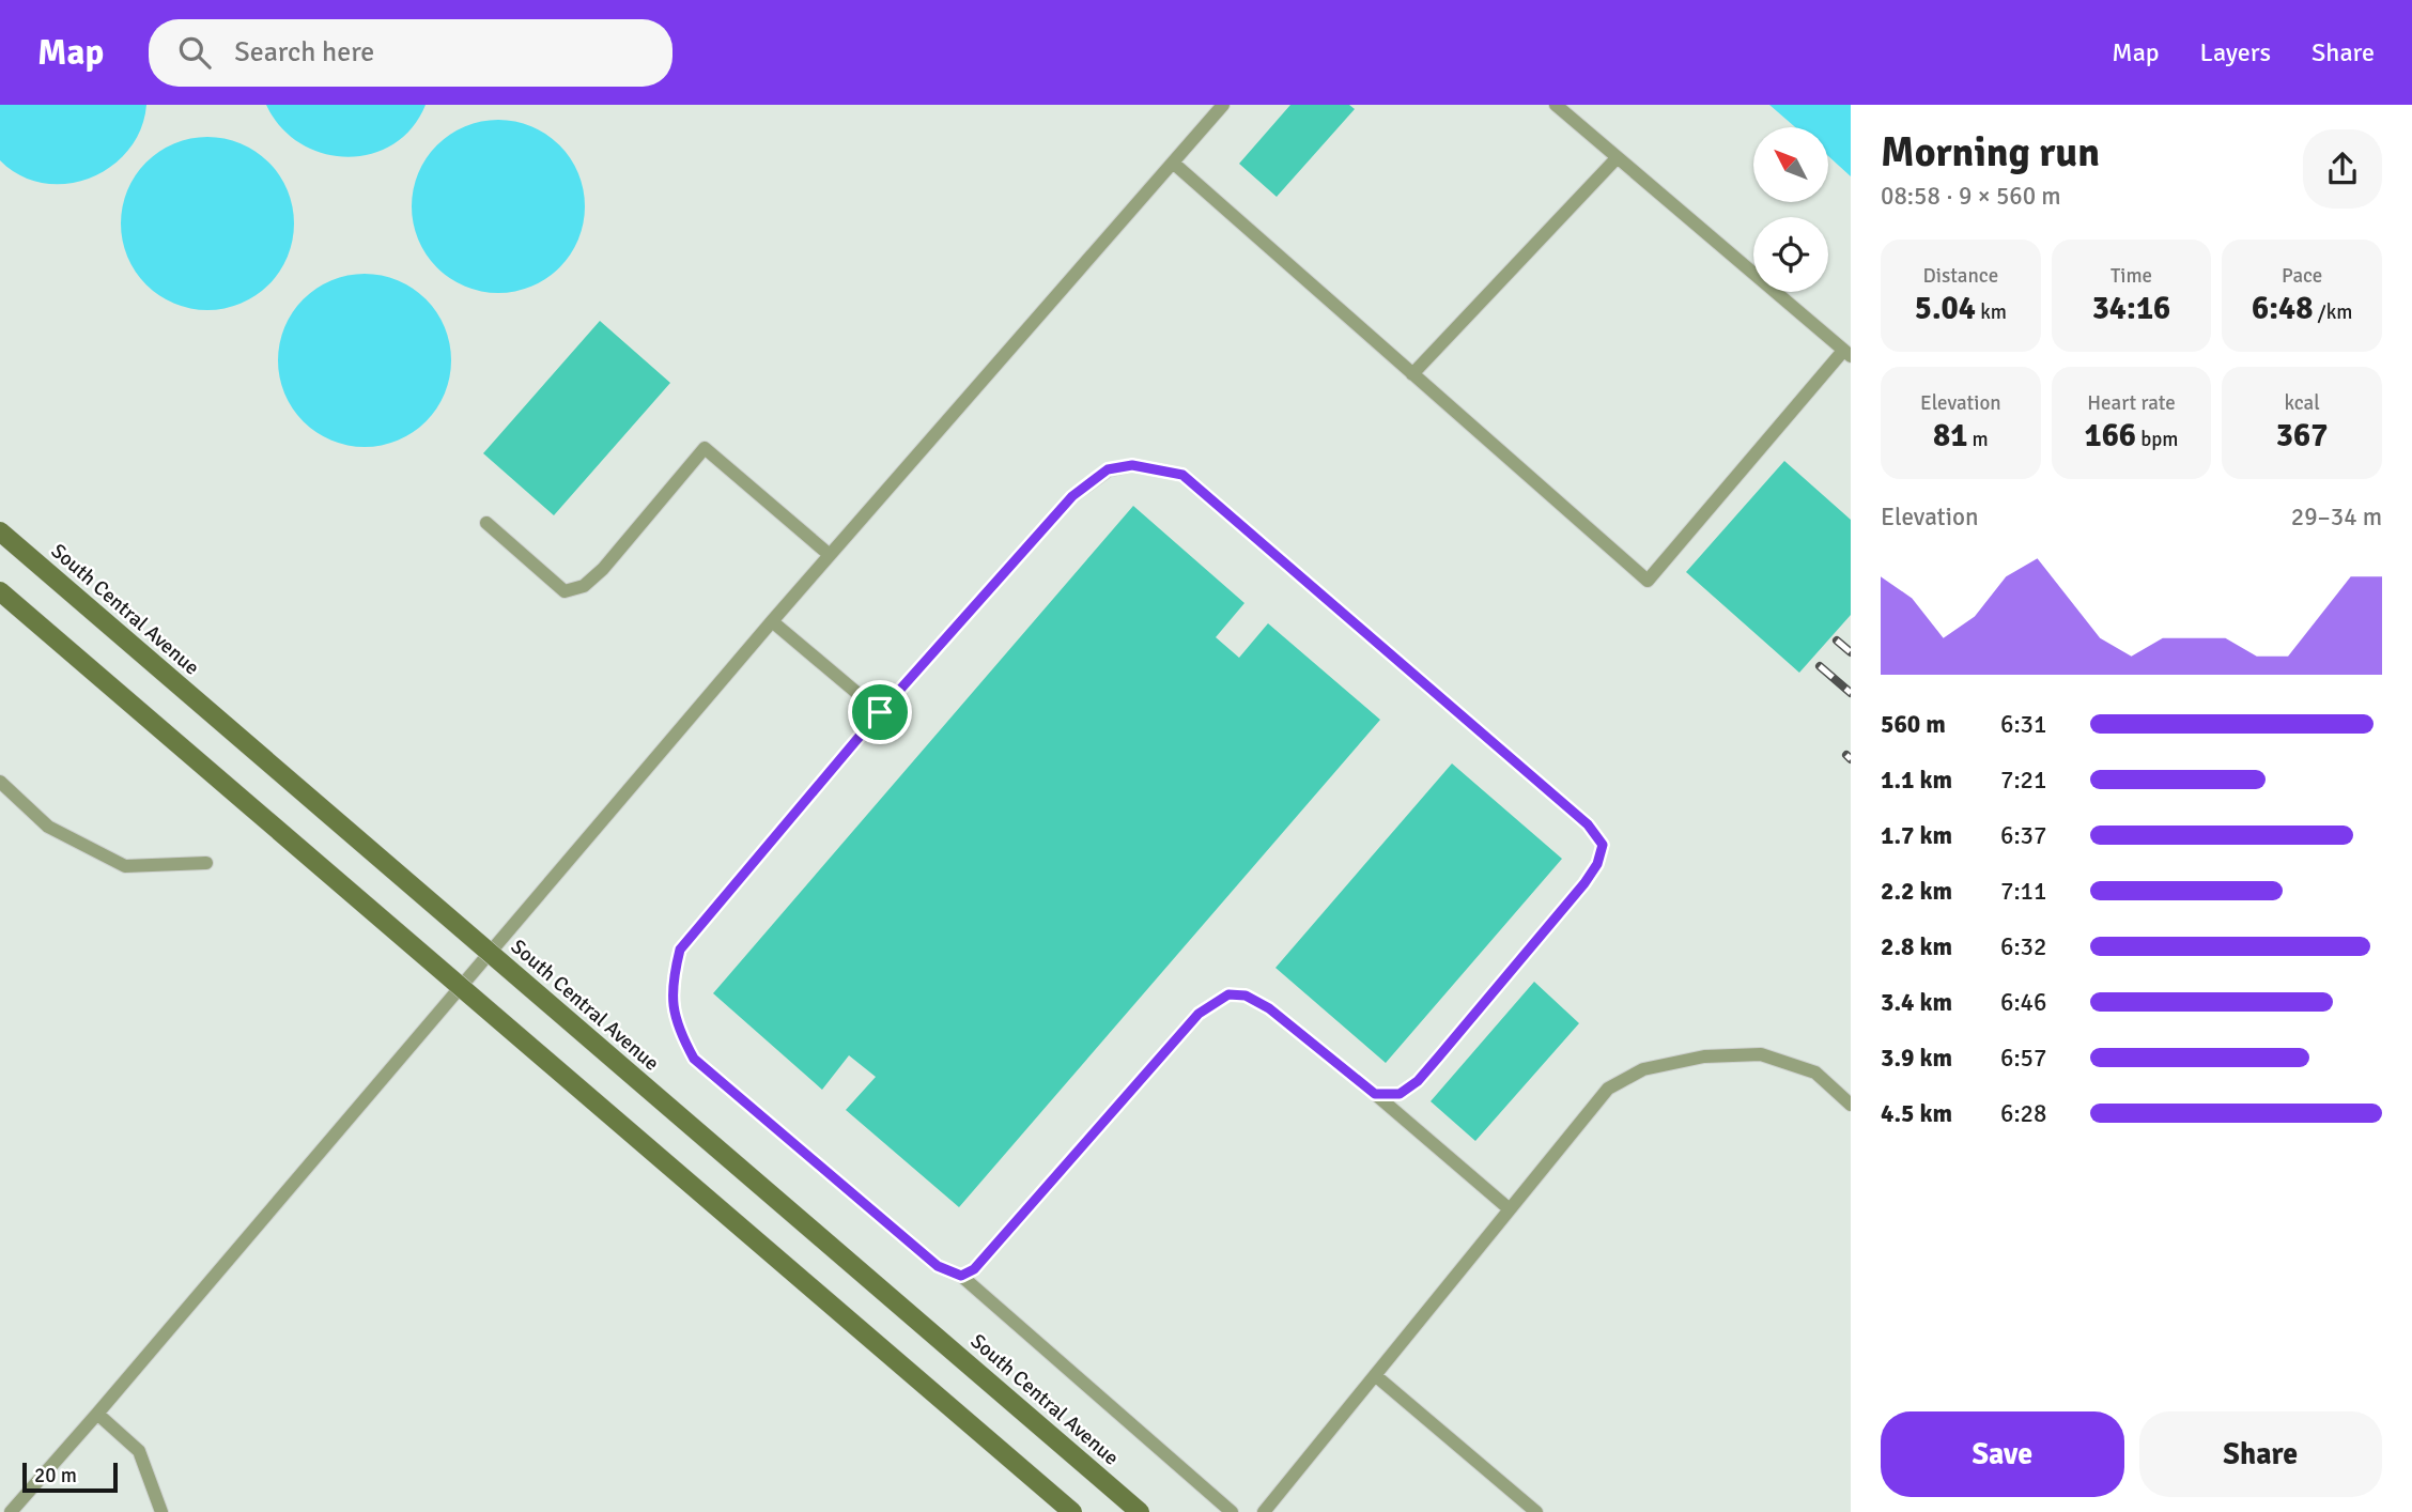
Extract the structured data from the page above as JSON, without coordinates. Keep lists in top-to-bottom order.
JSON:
{
  "streets": {
    "main road": ["South Central Avenue"]
  },
  "scale_bar": "20 m",
  "north": "top left",
  "page": {
    "header": "Map",
    "search": "Search here",
    "nav": ["Map", "Layers", "Share"],
    "heading": ["Morning run", "08:58 · 9 × 560 m"],
    "stats": [
      ["Distance", "5.04 km"],
      ["Time", "34:16"],
      ["Pace", "6:48 /km"],
      ["Elevation", "81 m"],
      ["Heart rate", "166 bpm"],
      ["kcal", "367"]
    ],
    "chart": ["Elevation", "29–34 m"],
    "list": [
      {
        "name": "560 m",
        "note": "6:31"
      },
      {
        "name": "1.1 km",
        "note": "7:21"
      },
      {
        "name": "1.7 km",
        "note": "6:37"
      },
      {
        "name": "2.2 km",
        "note": "7:11"
      },
      {
        "name": "2.8 km",
        "note": "6:32"
      },
      {
        "name": "3.4 km",
        "note": "6:46"
      },
      {
        "name": "3.9 km",
        "note": "6:57"
      },
      {
        "name": "4.5 km",
        "note": "6:28"
      }
    ],
    "buttons": ["Save", "Share"],
    "scale": "20 m"
  }
}
